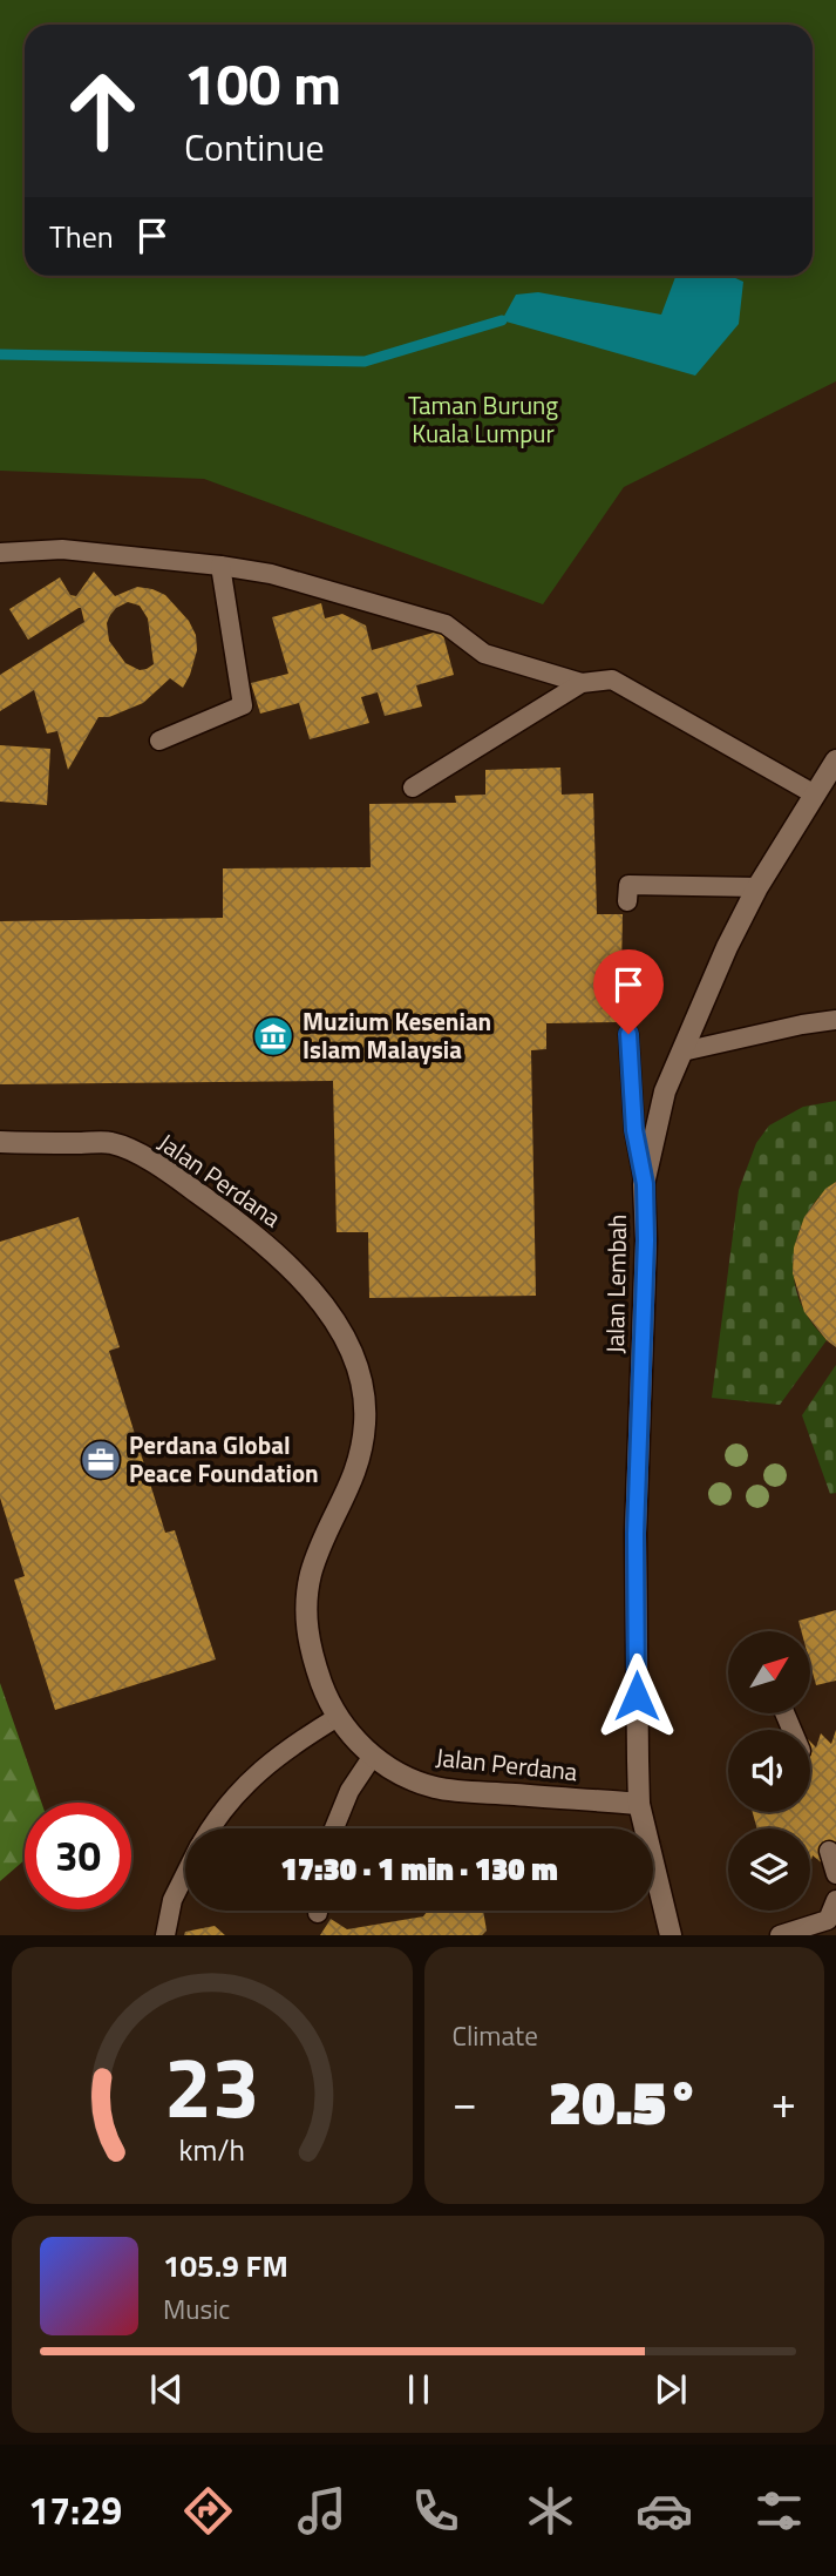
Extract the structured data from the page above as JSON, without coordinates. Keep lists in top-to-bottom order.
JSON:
{
  "streets": {
    "street": ["Jalan Perdana", "Jalan Lembah"]
  },
  "crossings": [
    ["Jalan Perdana", "Jalan Lembah"]
  ],
  "parks": ["Taman Burung Kuala Lumpur"],
  "places": {
    "museum": ["Muzium Kesenian Islam Malaysia"],
    "office": ["Perdana Global Peace Foundation"]
  },
  "north": "top right",
  "page": {
    "turn": ["100 m", "Continue"],
    "then": "Then",
    "limit": "30",
    "trip": "17:30 · 1 min · 130 m",
    "tile": "Climate",
    "heat": ["−", "20.5°", "+"],
    "song": ["105.9 FM", "Music"],
    "tabs": "17:29",
    "gauge": ["23", "km/h"]
  }
}
